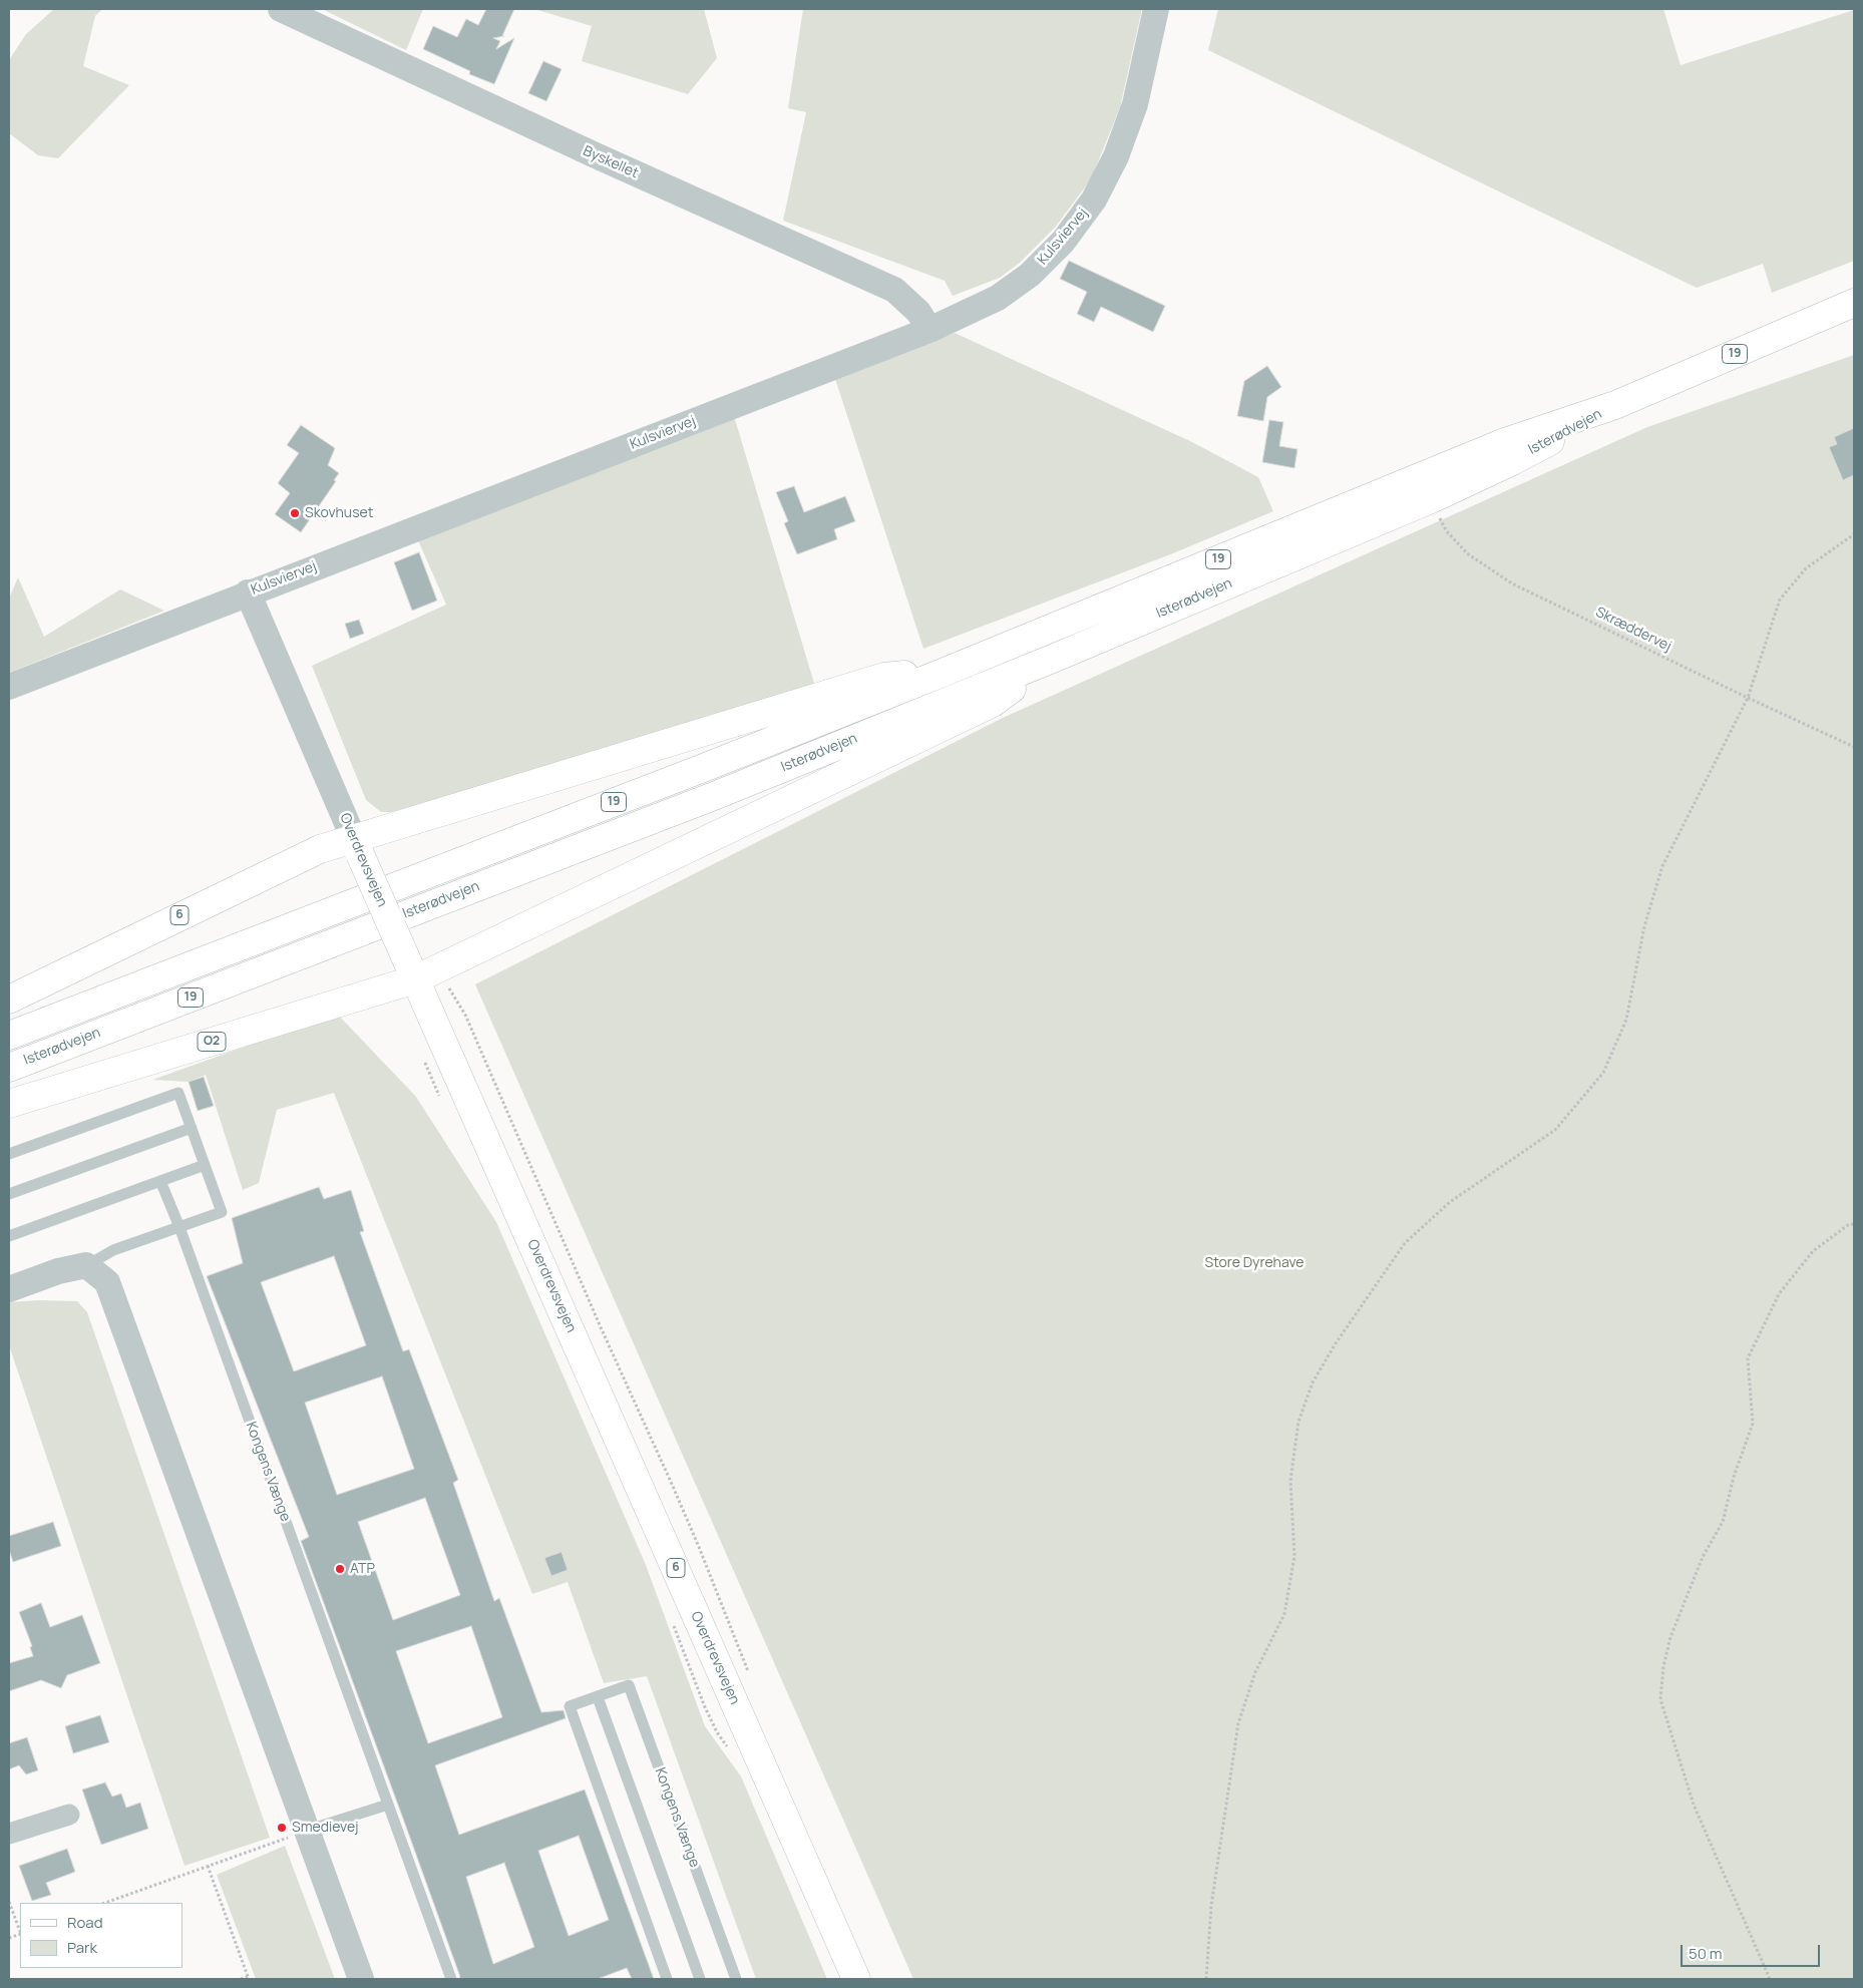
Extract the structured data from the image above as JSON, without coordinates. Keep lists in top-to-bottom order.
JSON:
{
  "streets": {
    "main road": [
      "19",
      "Isterødvejen",
      "Overdrevsvejen",
      "6",
      "O2"
    ],
    "street": ["Byskellet", "Kulsviervej"],
    "lane": ["Kongens Vænge"],
    "path": ["Skræddervej"]
  },
  "crossings": [
    ["Byskellet", "Kulsviervej"],
    ["Kulsviervej", "Overdrevsvejen"],
    ["Isterødvejen", "Skræddervej"],
    ["Overdrevsvejen", "6"],
    ["Overdrevsvejen", "O2"]
  ],
  "parks": ["Store Dyrehave"],
  "places": ["Skovhuset", "ATP", "Smedievej"],
  "legend": ["Road", "Park"],
  "scale_bar": "50 m"
}
